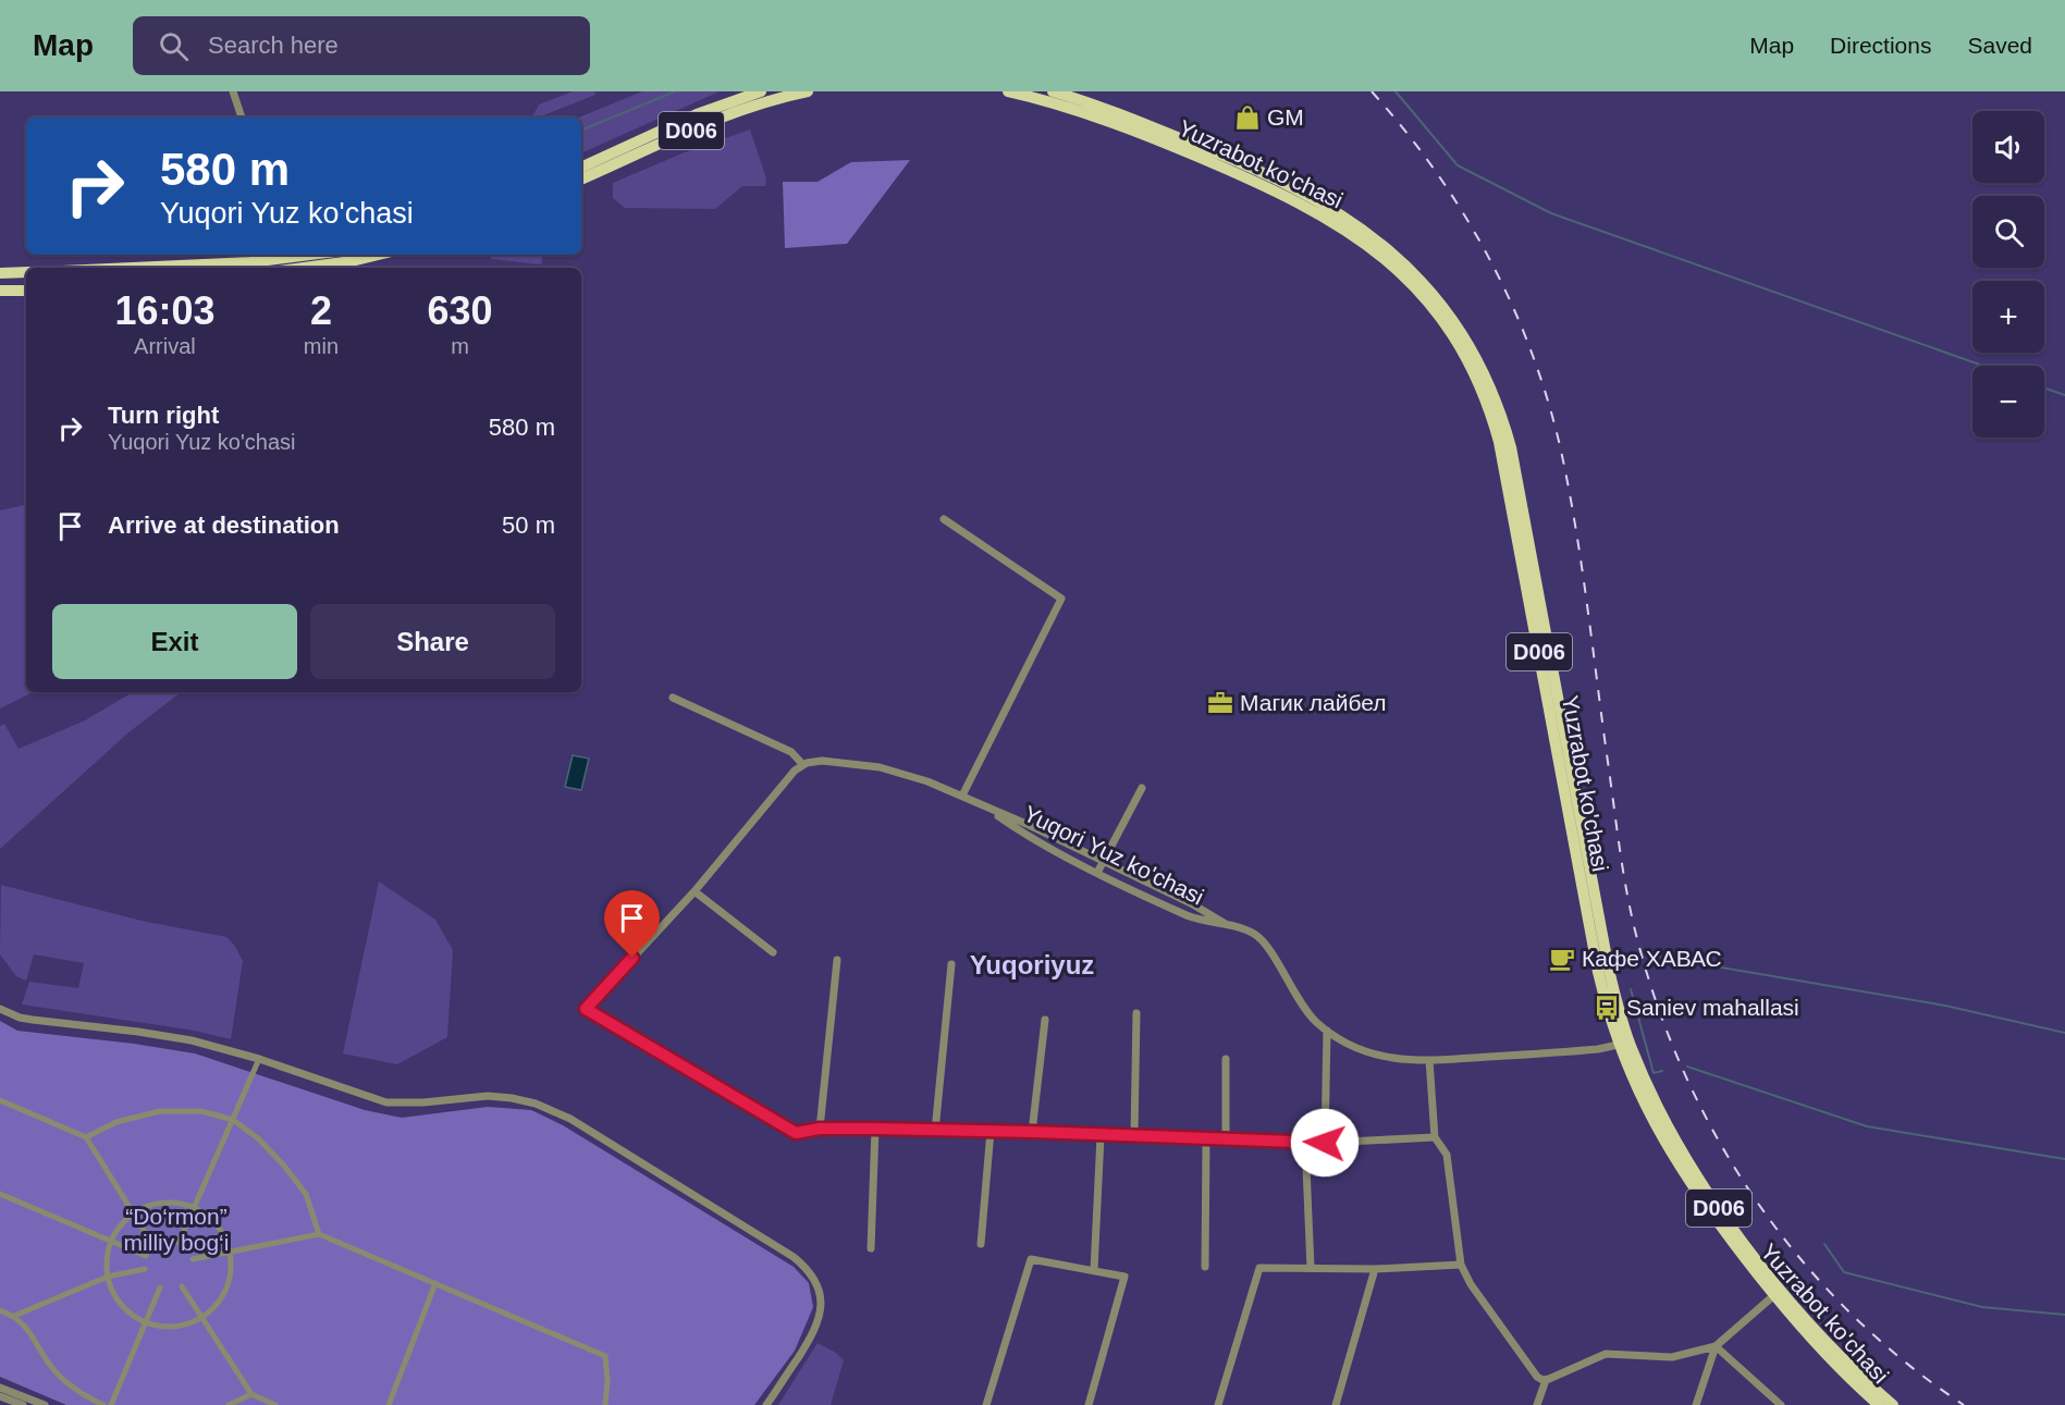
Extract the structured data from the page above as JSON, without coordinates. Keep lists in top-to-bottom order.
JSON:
{
  "streets": {
    "main road": ["D006", "Yuzrabot ko'chasi"],
    "street": ["Yuqori Yuz ko'chasi"]
  },
  "crossings": [
    ["Yuzrabot ko'chasi", "Yuqori Yuz ko'chasi"]
  ],
  "districts": ["Yuqoriyuz"],
  "parks": ["“Do‘rmon” milliy bog‘i"],
  "places": {
    "shop": ["GM"],
    "office": ["Магик лайбел"],
    "cafe": ["Кафе ХАВАС"],
    "bus stop": ["Saniev mahallasi"]
  },
  "page": {
    "header": "Map",
    "search": "Search here",
    "nav": ["Map", "Directions", "Saved"],
    "map_buttons": ["+", "−"],
    "turn": ["580 m", "Yuqori Yuz ko'chasi"],
    "eta": [
      "16:03",
      "Arrival",
      "2",
      "min",
      "630",
      "m"
    ],
    "list": [
      {
        "name": "Turn right",
        "note": "Yuqori Yuz ko'chasi",
        "value": "580 m"
      },
      {
        "name": "Arrive at destination",
        "value": "50 m"
      }
    ],
    "buttons": ["Exit", "Share"]
  }
}
